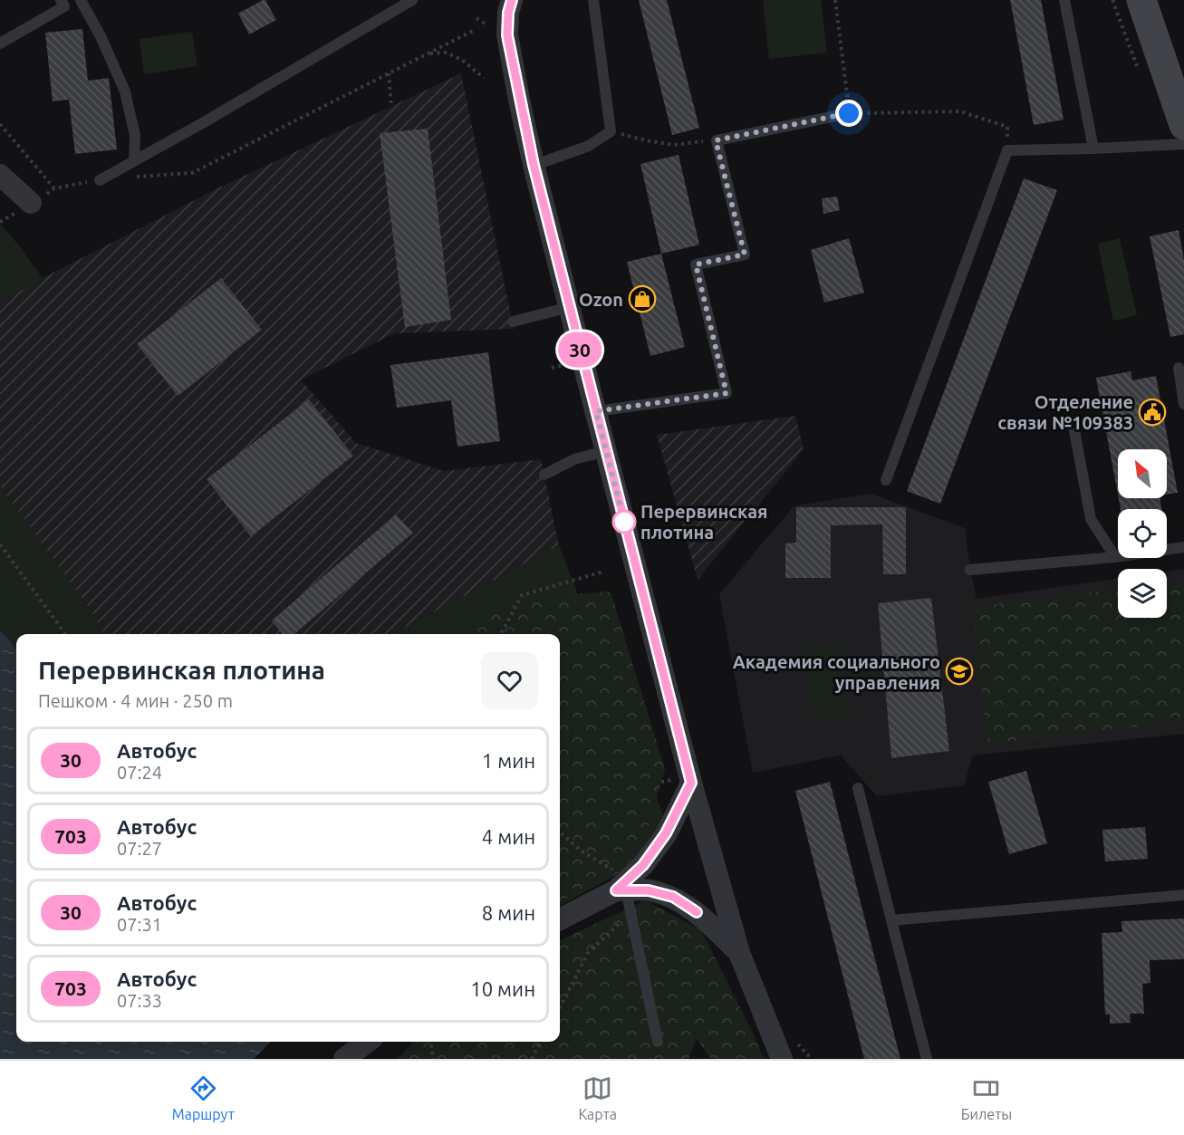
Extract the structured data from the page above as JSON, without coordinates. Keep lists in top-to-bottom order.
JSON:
{
  "places": {
    "shop": ["Ozon"],
    "public building": ["Отделение связи №109383"],
    "other": ["Перервинская плотина"],
    "school or university": ["Академия социального управления"]
  },
  "lines": ["bus line 30"],
  "north": "top left",
  "page": {
    "on_map": "30",
    "heading": ["Перервинская плотина", "Пешком · 4 мин · 250 m"],
    "list": [
      {
        "mark": "30",
        "name": "Автобус",
        "note": "07:24",
        "value": "1 мин"
      },
      {
        "mark": "703",
        "name": "Автобус",
        "note": "07:27",
        "value": "4 мин"
      },
      {
        "mark": "30",
        "name": "Автобус",
        "note": "07:31",
        "value": "8 мин"
      },
      {
        "mark": "703",
        "name": "Автобус",
        "note": "07:33",
        "value": "10 мин"
      }
    ],
    "tabs": ["Маршрут", "Карта", "Билеты"]
  }
}
